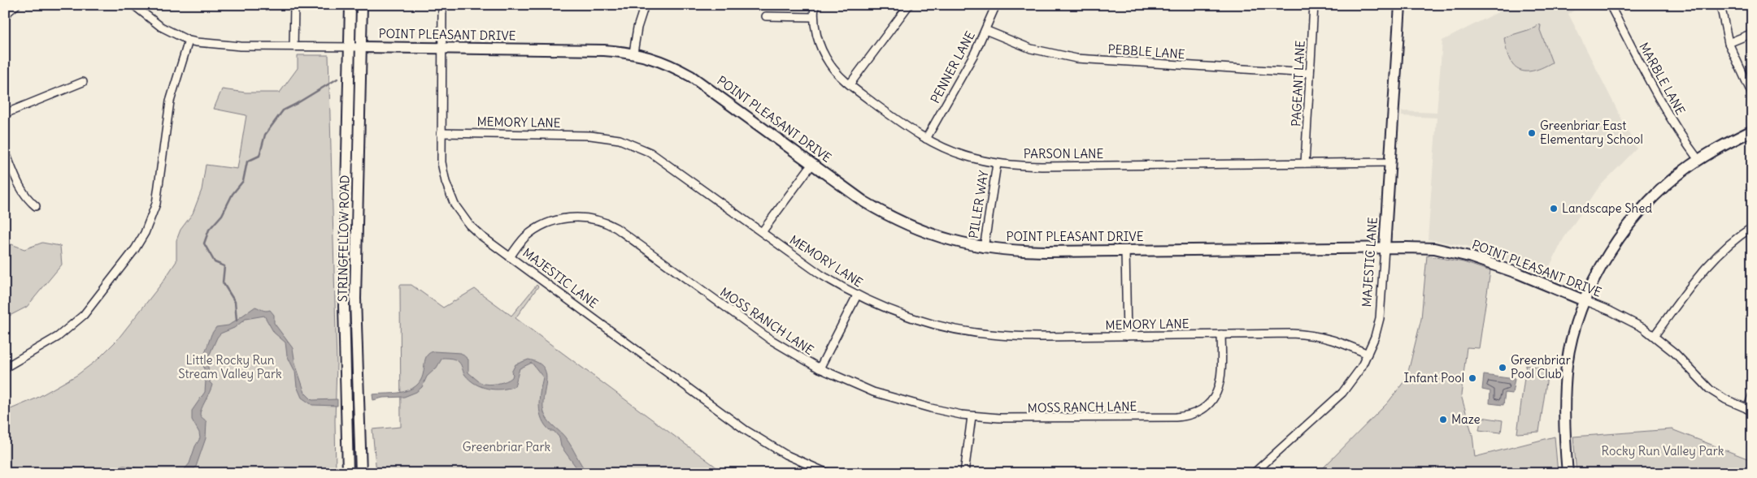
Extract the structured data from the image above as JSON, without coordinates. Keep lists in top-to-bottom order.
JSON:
{
  "streets": {
    "street": [
      "POINT PLEASANT DRIVE",
      "PEBBLE LANE",
      "PENNER LANE",
      "MARBLE LANE",
      "PAGEANT LANE",
      "MEMORY LANE",
      "PARSON LANE",
      "PILLER WAY",
      "STRINGFELLOW ROAD",
      "MAJESTIC LANE",
      "MOSS RANCH LANE"
    ]
  },
  "crossings": [
    ["POINT PLEASANT DRIVE", "PILLER WAY"],
    ["POINT PLEASANT DRIVE", "STRINGFELLOW ROAD"],
    ["POINT PLEASANT DRIVE", "MAJESTIC LANE"],
    ["PEBBLE LANE", "PENNER LANE"],
    ["PEBBLE LANE", "PAGEANT LANE"],
    ["PENNER LANE", "PARSON LANE"],
    ["PAGEANT LANE", "PARSON LANE"],
    ["MEMORY LANE", "MAJESTIC LANE"],
    ["MEMORY LANE", "MOSS RANCH LANE"],
    ["PARSON LANE", "PILLER WAY"],
    ["PARSON LANE", "MAJESTIC LANE"],
    ["MAJESTIC LANE", "MOSS RANCH LANE"]
  ],
  "parks": ["Little Rocky Run Stream Valley Park", "Greenbriar Park", "Rocky Run Valley Park"],
  "places": [
    "Greenbriar East Elementary School",
    "Landscape Shed",
    "Greenbriar Pool Club",
    "Infant Pool",
    "Maze"
  ]
}
